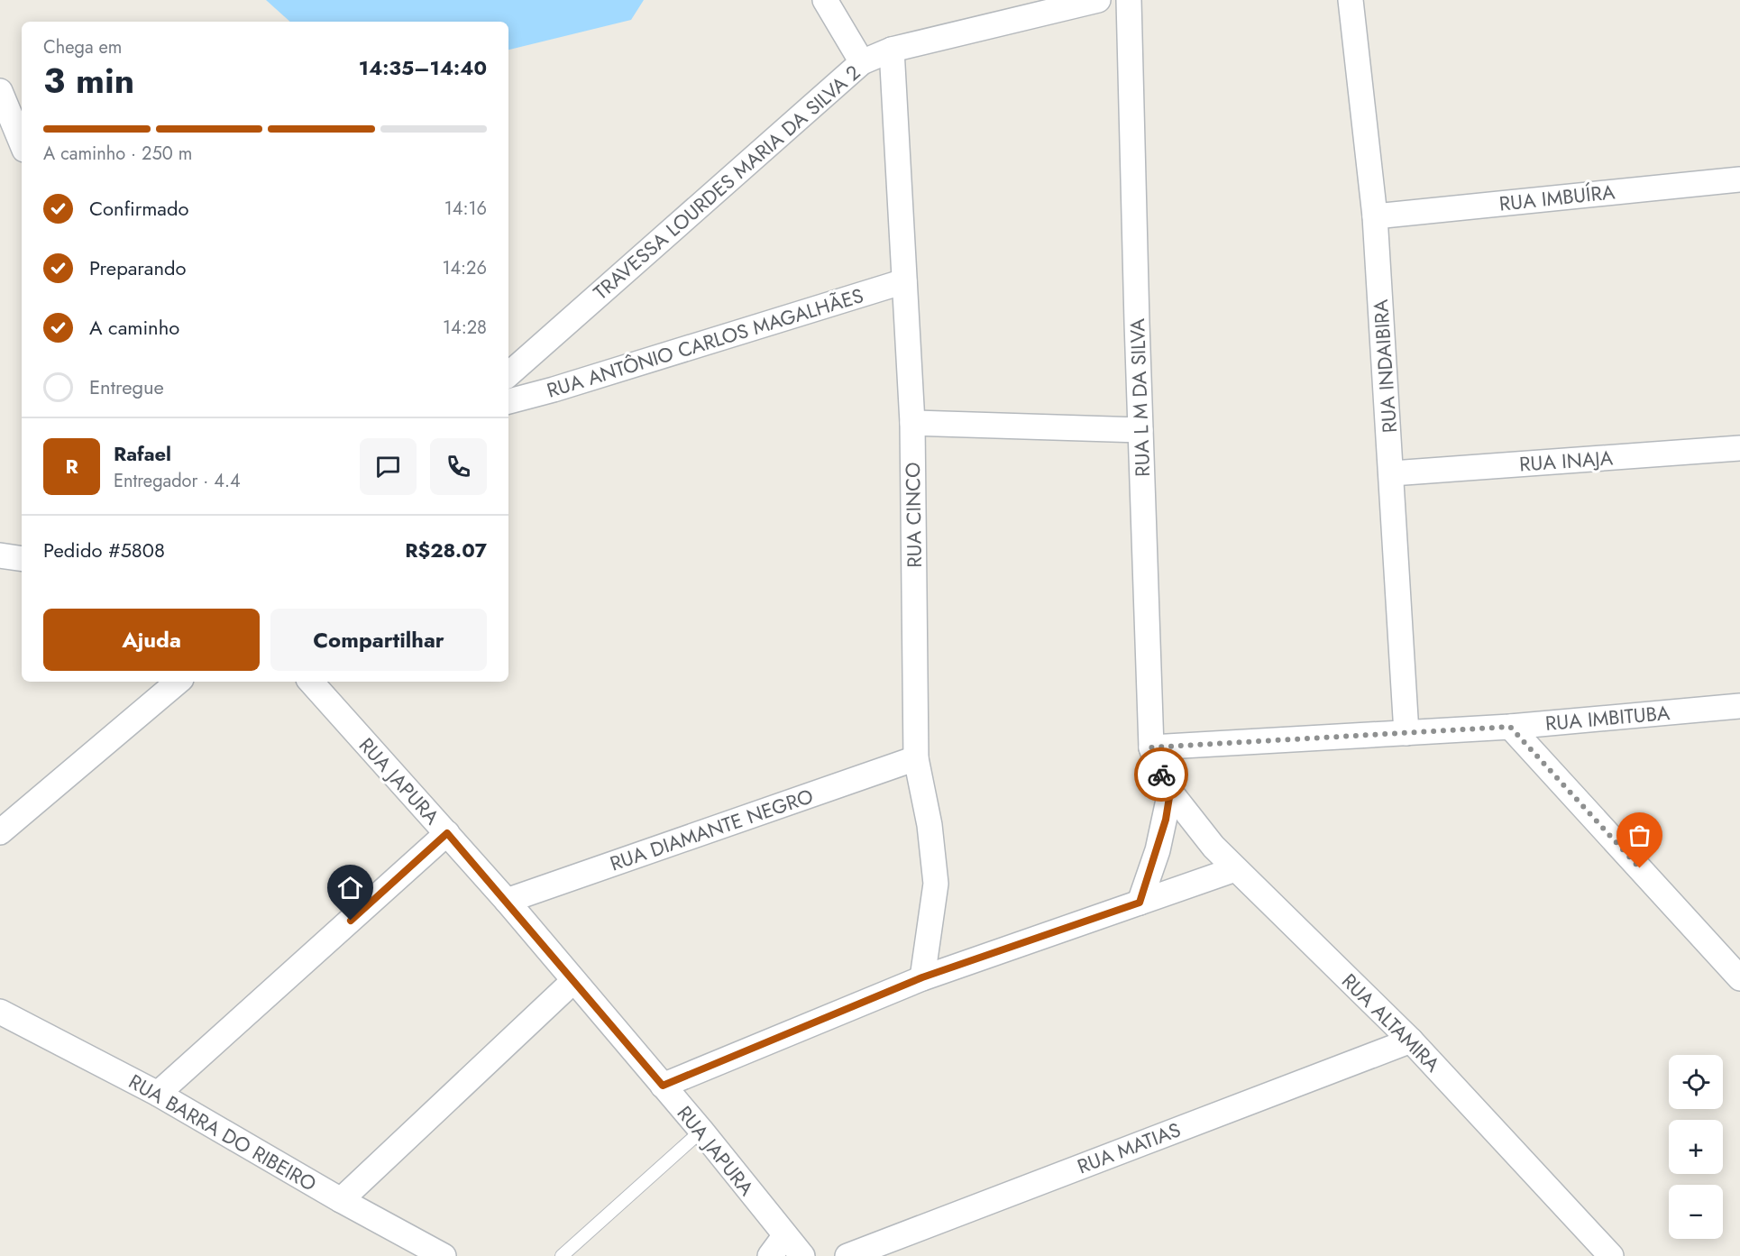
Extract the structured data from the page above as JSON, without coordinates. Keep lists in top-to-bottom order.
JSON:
{
  "streets": {
    "street": [
      "TRAVESSA LOURDES MARIA DA SILVA 2",
      "RUA IMBUÍRA",
      "RUA ANTÔNIO CARLOS MAGALHÃES",
      "RUA INDAIBIRA",
      "RUA L M DA SILVA",
      "RUA INAJA",
      "RUA CINCO",
      "RUA IMBITUBA",
      "RUA JAPURA",
      "RUA DIAMANTE NEGRO",
      "RUA ALTAMIRA",
      "RUA BARRA DO RIBEIRO",
      "RUA MATIAS"
    ]
  },
  "crossings": [
    ["TRAVESSA LOURDES MARIA DA SILVA 2", "RUA CINCO"],
    ["RUA IMBUÍRA", "RUA INDAIBIRA"],
    ["RUA ANTÔNIO CARLOS MAGALHÃES", "RUA CINCO"],
    ["RUA INDAIBIRA", "RUA INAJA"],
    ["RUA INDAIBIRA", "RUA IMBITUBA"],
    ["RUA L M DA SILVA", "RUA IMBITUBA"],
    ["RUA L M DA SILVA", "RUA ALTAMIRA"],
    ["RUA CINCO", "RUA DIAMANTE NEGRO"],
    ["RUA JAPURA", "RUA DIAMANTE NEGRO"],
    ["RUA ALTAMIRA", "RUA MATIAS"]
  ],
  "page": {
    "heading": ["3 min", "Chega em", "14:35–14:40"],
    "panel": [
      "Rafael",
      "Entregador · 4.4",
      "Pedido #5808",
      "R$28.07"
    ],
    "bar": "A caminho · 250 m",
    "list": [
      ["Confirmado", "14:16"],
      ["Preparando", "14:26"],
      ["A caminho", "14:28"],
      "Entregue"
    ],
    "round": "R",
    "buttons": ["Ajuda", "Compartilhar"],
    "map_buttons": ["+", "−"]
  }
}
